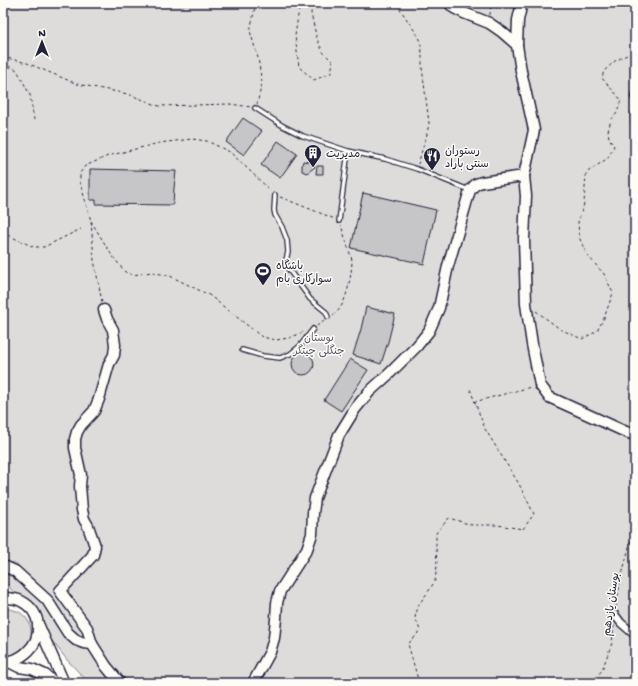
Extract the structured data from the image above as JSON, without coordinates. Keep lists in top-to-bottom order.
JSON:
{
  "streets": {
    "path": ["بوستان یازدهم"]
  },
  "parks": ["بوستان جنگلی چیتگر"],
  "places": {
    "building": ["مدیریت"],
    "restaurant": ["رستوران سنتی باراد"],
    "sports": ["باشگاه سوارکاری بام"]
  },
  "north": "top"
}
